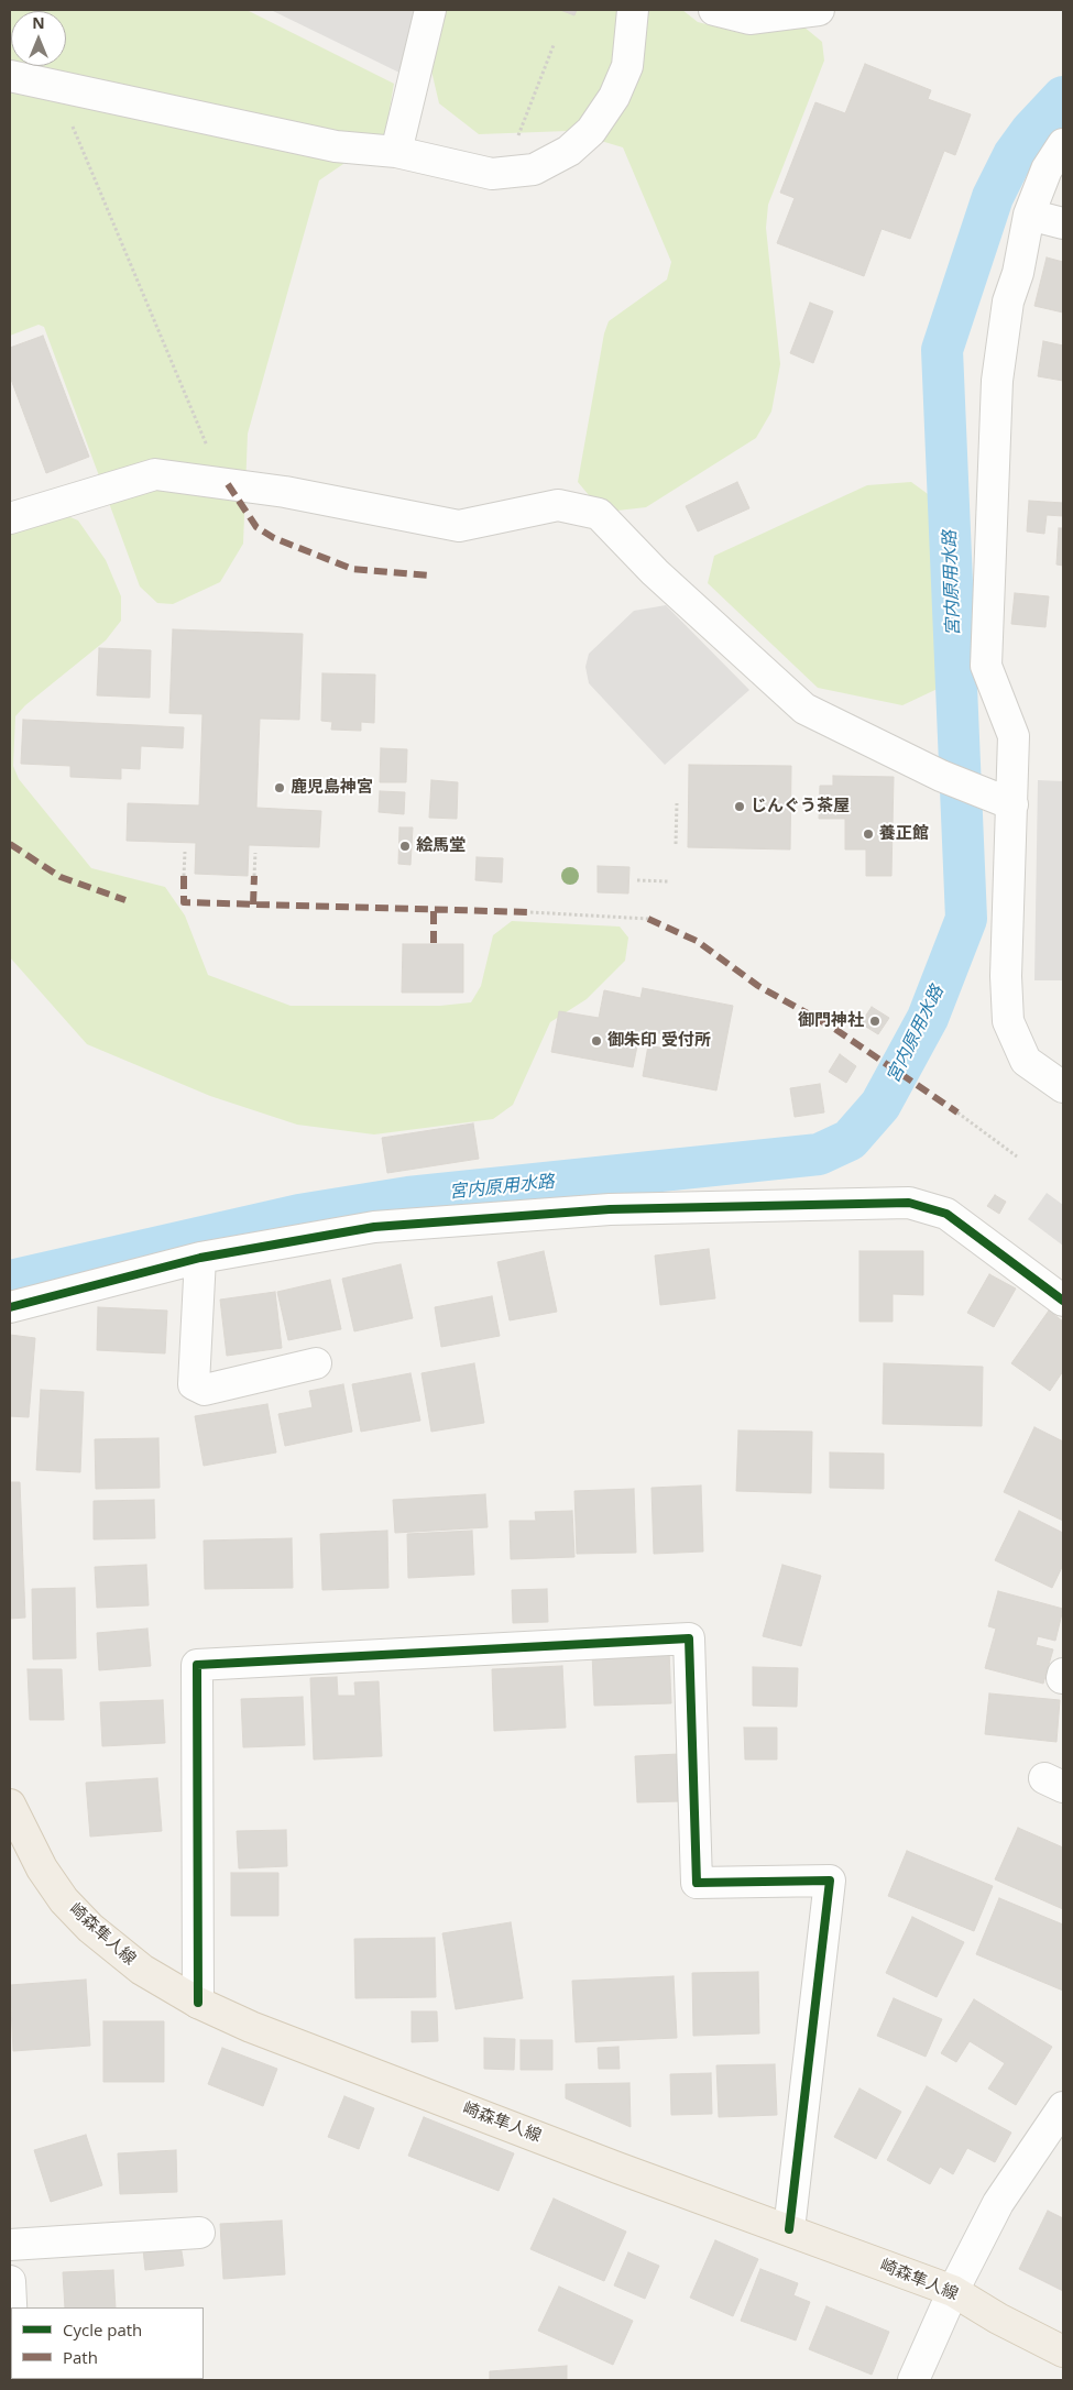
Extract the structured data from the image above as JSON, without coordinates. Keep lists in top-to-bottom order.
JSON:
{
  "streets": {
    "main road": ["崎森隼人線"]
  },
  "water": ["宮内原用水路"],
  "places": [
    "鹿児島神宮",
    "じんぐう茶屋",
    "養正館",
    "絵馬堂",
    "御門神社",
    "御朱印 受付所"
  ],
  "legend": ["Cycle path", "Path"],
  "north": "top"
}
